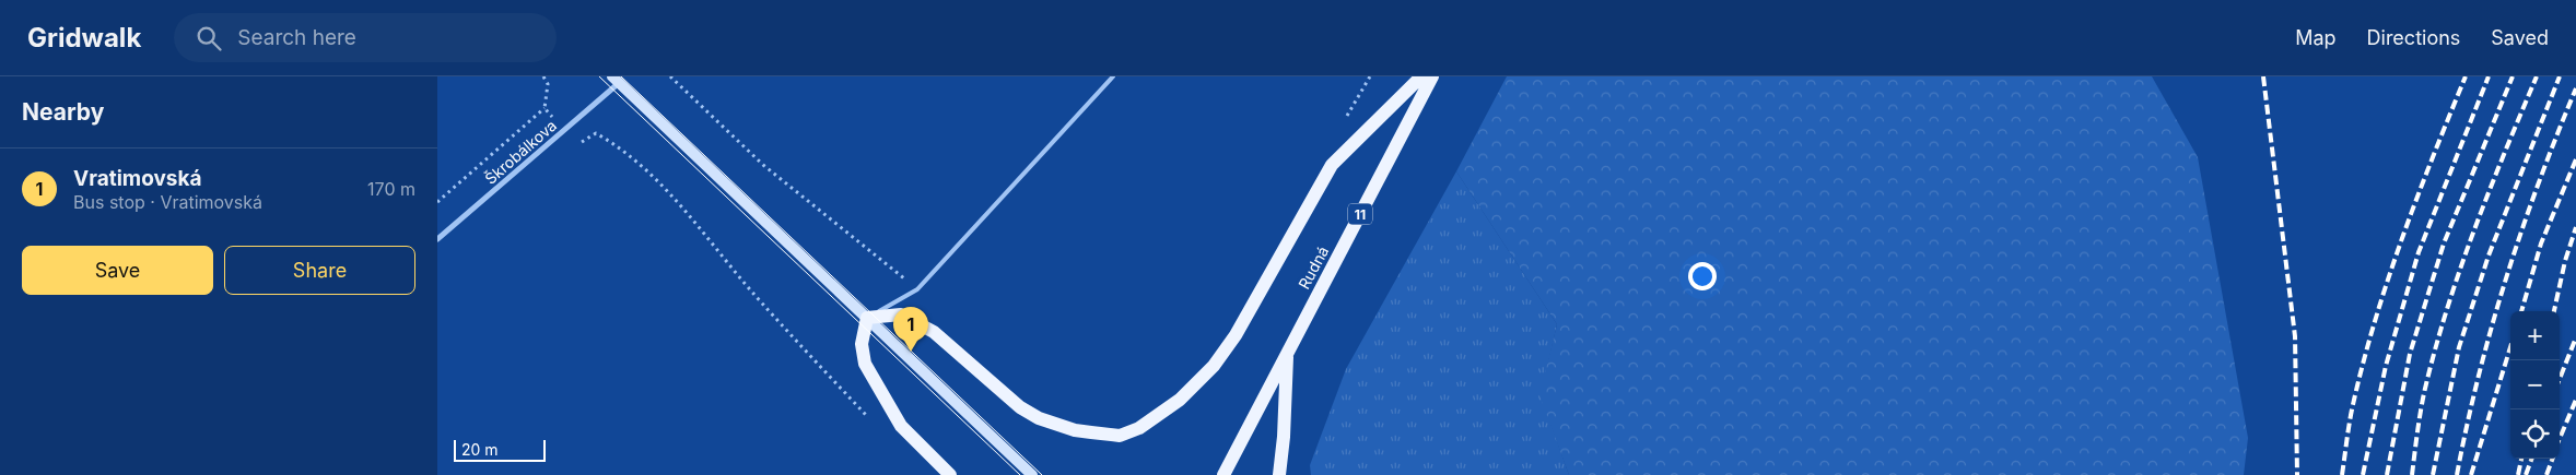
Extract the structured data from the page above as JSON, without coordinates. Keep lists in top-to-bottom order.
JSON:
{
  "streets": {
    "main road": ["11", "Rudná"],
    "street": ["Škrobálkova"]
  },
  "scale_bar": "20 m",
  "page": {
    "header": "Gridwalk",
    "search": "Search here",
    "nav": ["Map", "Directions", "Saved"],
    "heading": "Nearby",
    "list": [
      {
        "mark": "1",
        "name": "Vratimovská",
        "note": "Bus stop · Vratimovská",
        "value": "170 m"
      }
    ],
    "buttons": ["Save", "Share"],
    "pins": "1",
    "map_buttons": ["+", "−"],
    "scale": "20 m"
  }
}
